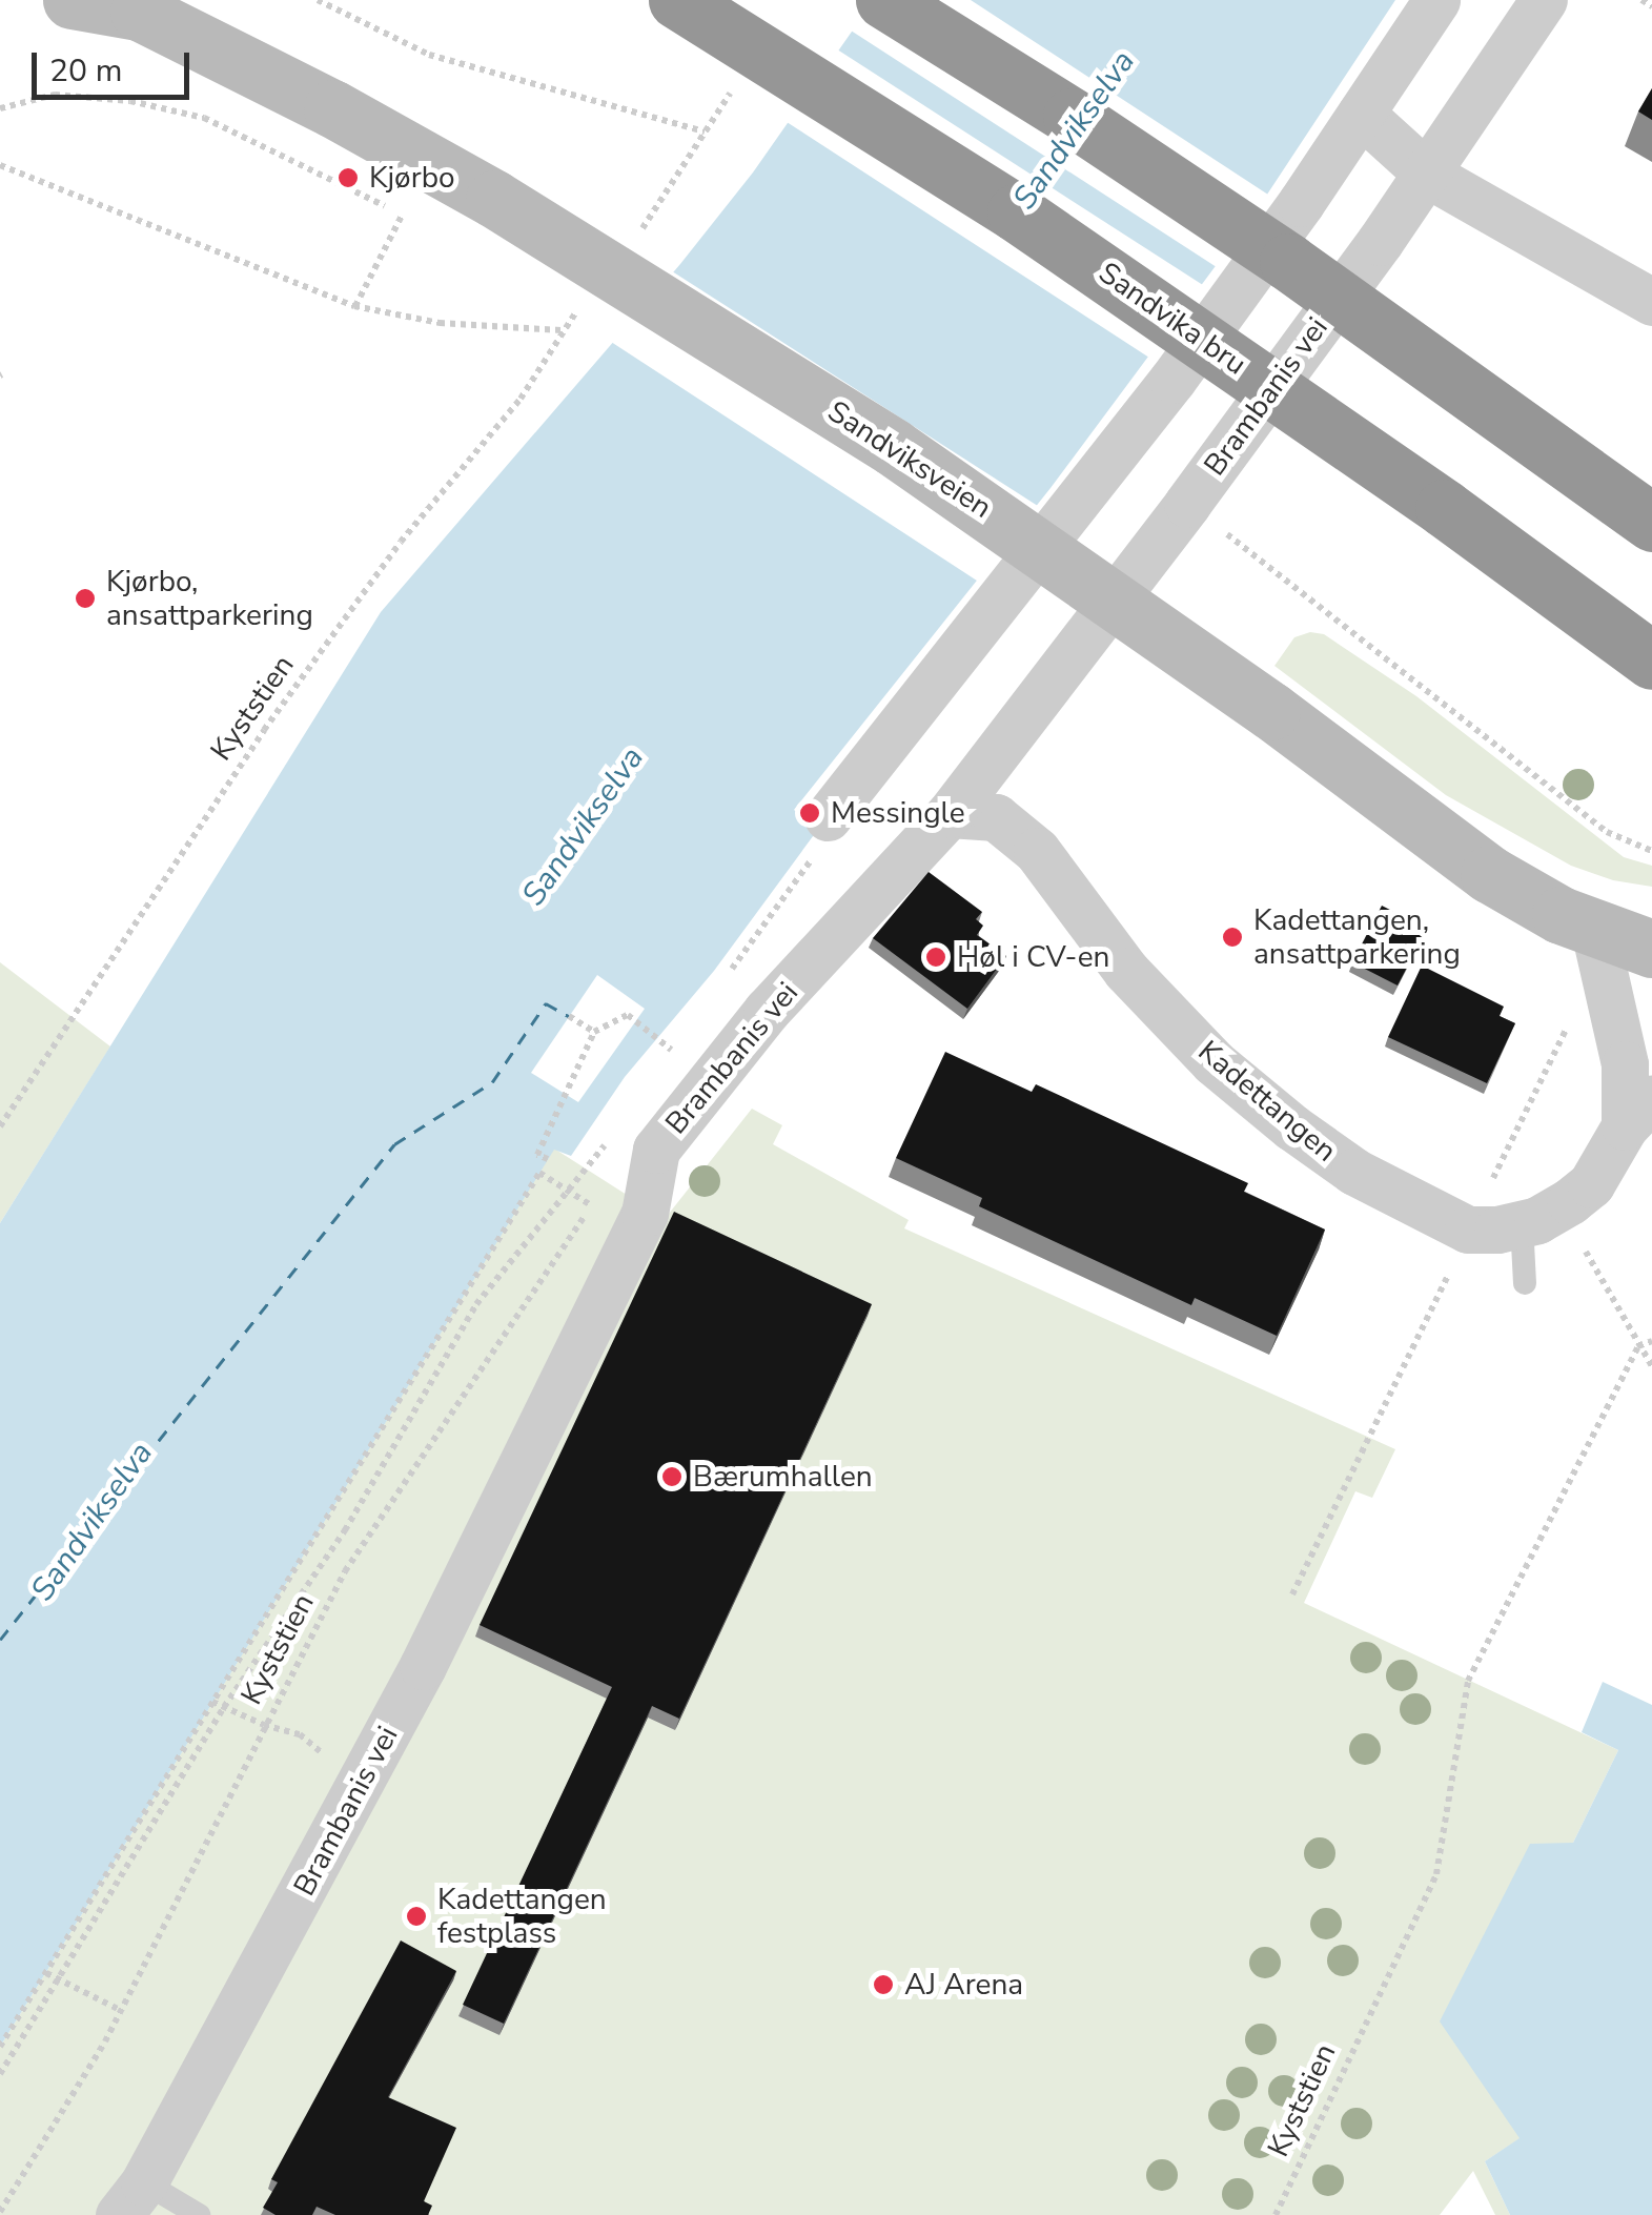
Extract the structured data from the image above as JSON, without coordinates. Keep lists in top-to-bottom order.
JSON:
{
  "streets": {
    "highway": ["Sandvika bru"],
    "main road": ["Sandviksveien"],
    "street": ["Brambanis vei", "Kadettangen"],
    "path": ["Kyststien"]
  },
  "crossings": [
    ["Brambanis vei", "Kyststien"],
    ["Brambanis vei", "Kadettangen"],
    ["Sandviksveien", "Kadettangen"]
  ],
  "water": ["Sandvikselva"],
  "places": [
    "Kjørbo",
    "Kjørbo, ansattparkering",
    "Messingle",
    "Kadettangen, ansattparkering",
    "Høl i CV-en",
    "Bærumhallen",
    "Kadettangen festplass",
    "AJ Arena"
  ],
  "scale_bar": "20 m"
}
